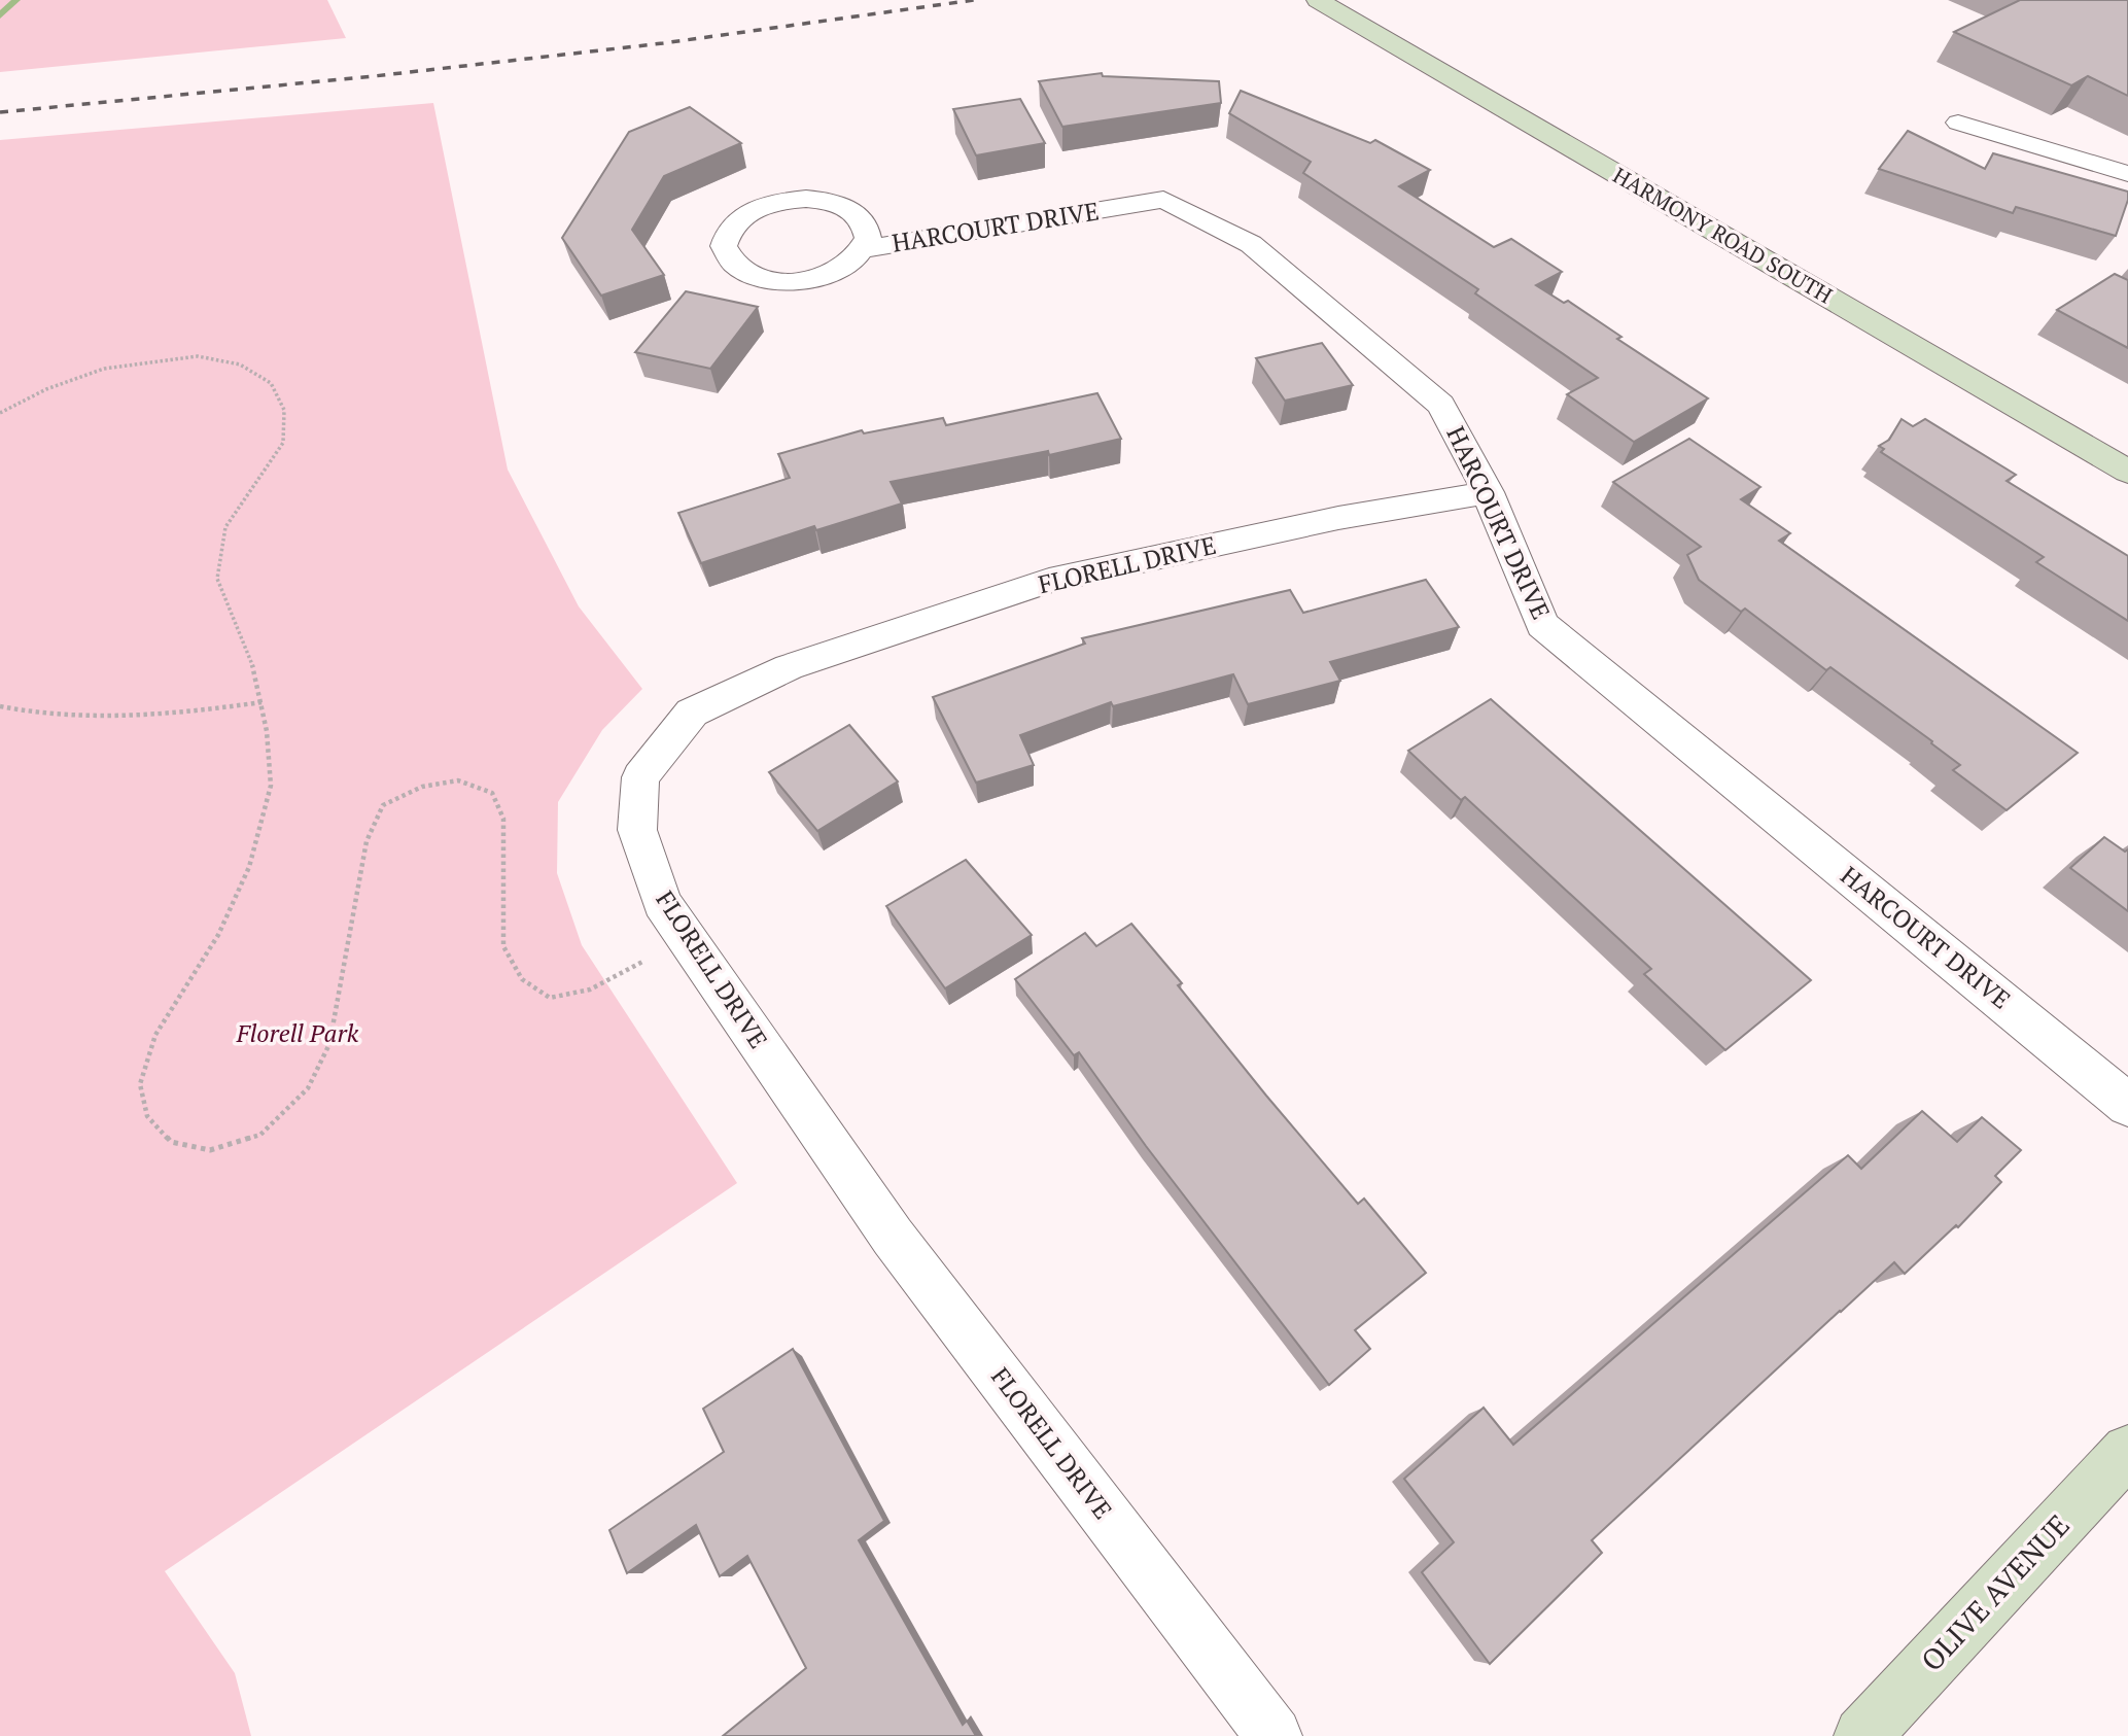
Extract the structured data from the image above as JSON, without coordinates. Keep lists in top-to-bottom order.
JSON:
{
  "streets": {
    "main road": ["HARMONY ROAD SOUTH", "OLIVE AVENUE"],
    "street": ["HARCOURT DRIVE", "FLORELL DRIVE"]
  },
  "crossings": [
    ["HARCOURT DRIVE", "FLORELL DRIVE"]
  ],
  "parks": ["Florell Park"]
}
